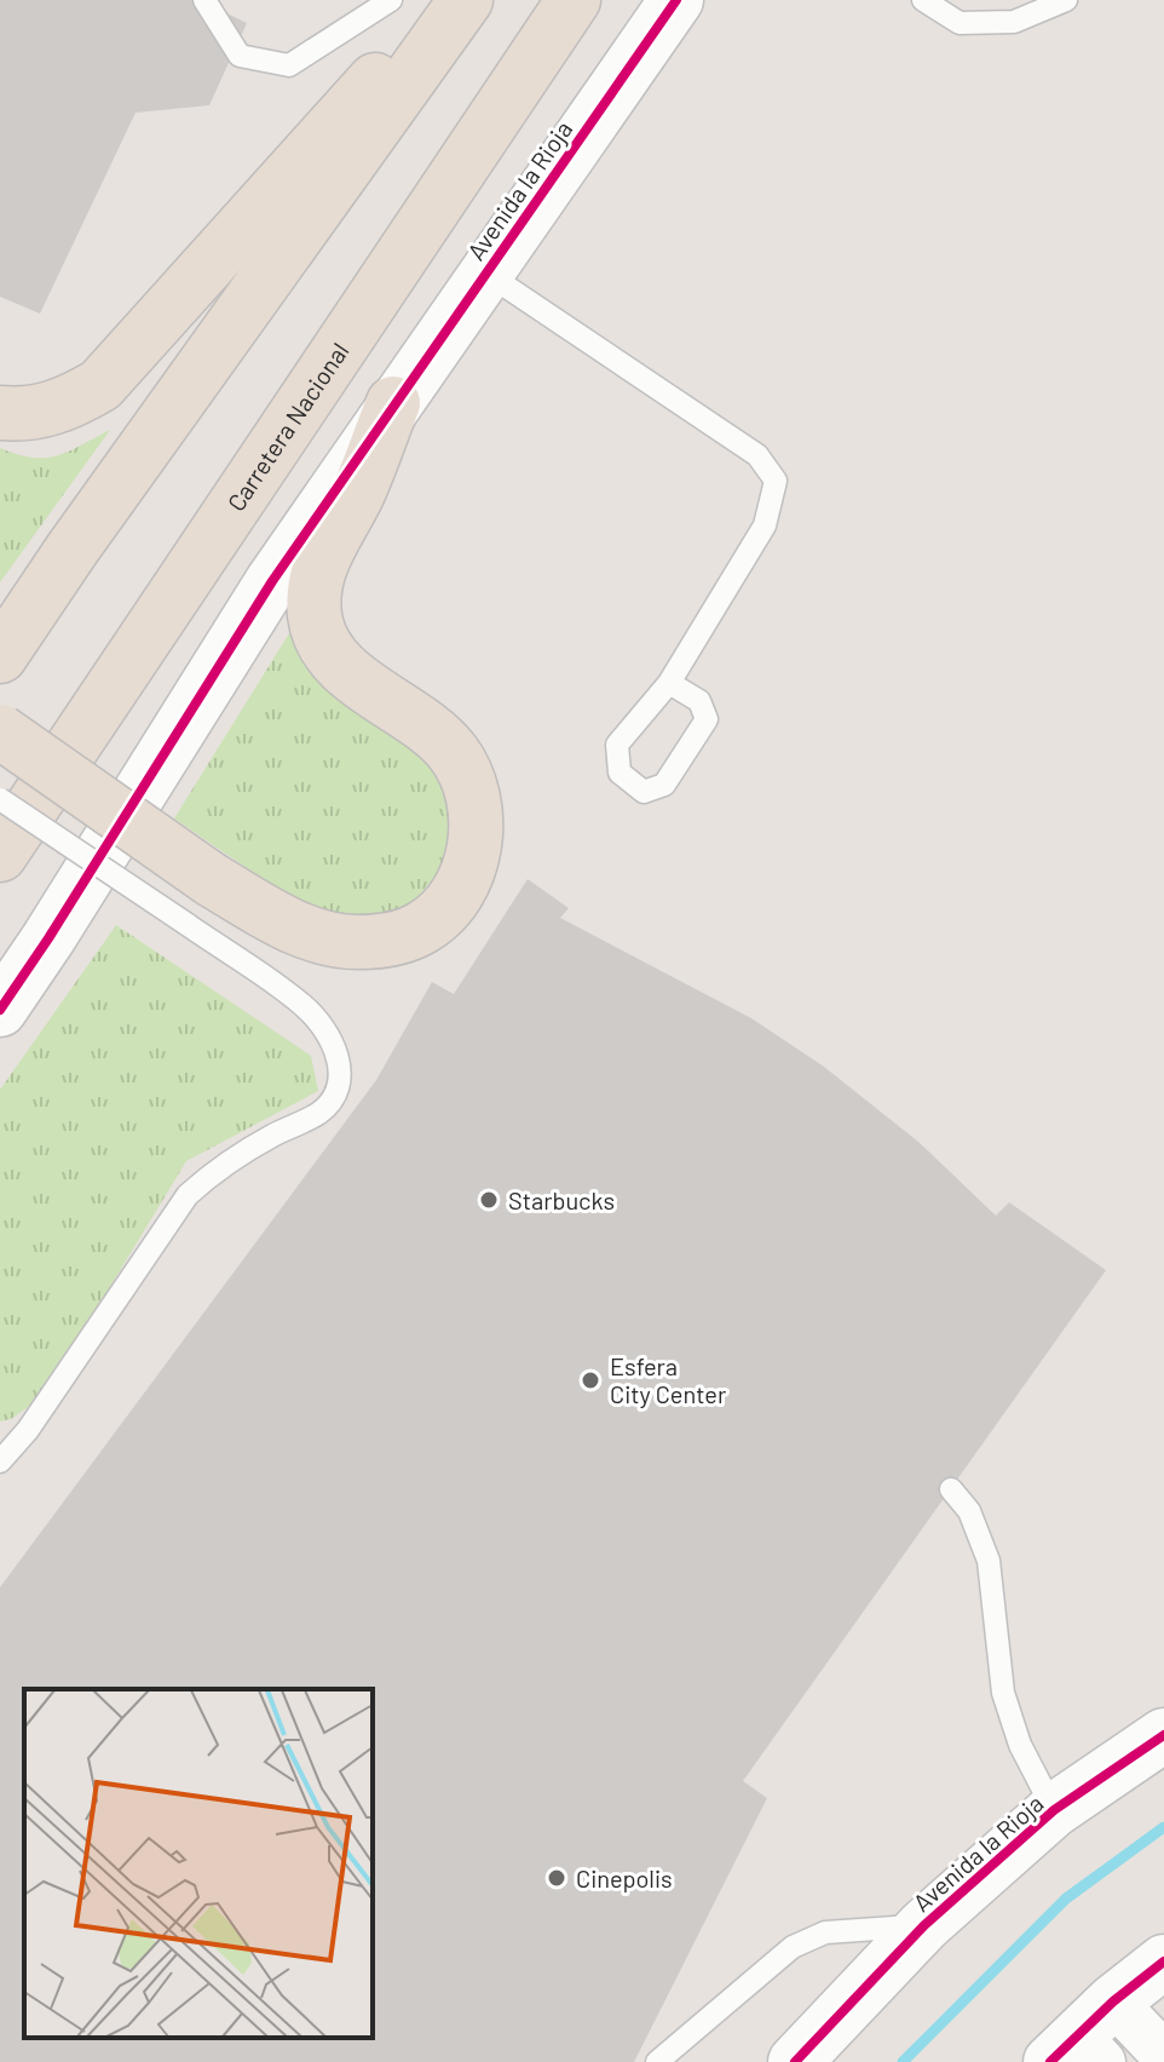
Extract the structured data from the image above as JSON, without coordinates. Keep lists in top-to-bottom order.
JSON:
{
  "streets": {
    "highway": ["Carretera Nacional"],
    "street": ["Avenida la Rioja"]
  },
  "places": ["Starbucks", "Esfera City Center", "Cinepolis"]
}
